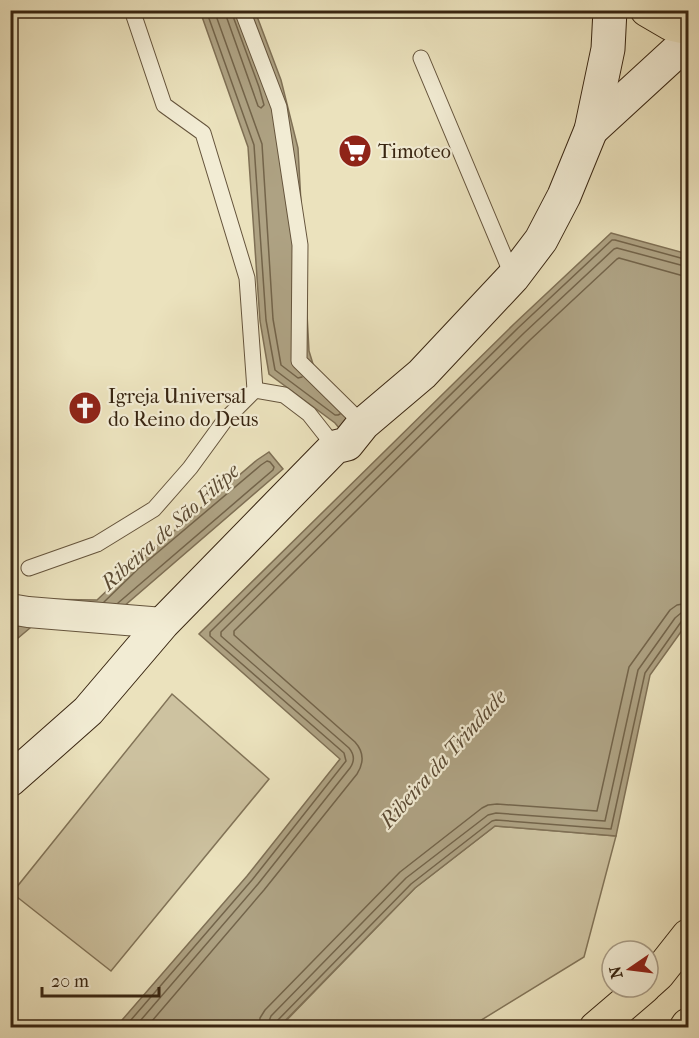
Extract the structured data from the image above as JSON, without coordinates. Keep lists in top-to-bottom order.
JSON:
{
  "water": ["Ribeira de São Filipe", "Ribeira da Trindade"],
  "places": {
    "supermarket": ["Timoteo"],
    "church": ["Igreja Universal do Reino do Deus"]
  },
  "scale_bar": "20 m",
  "north": "left"
}
